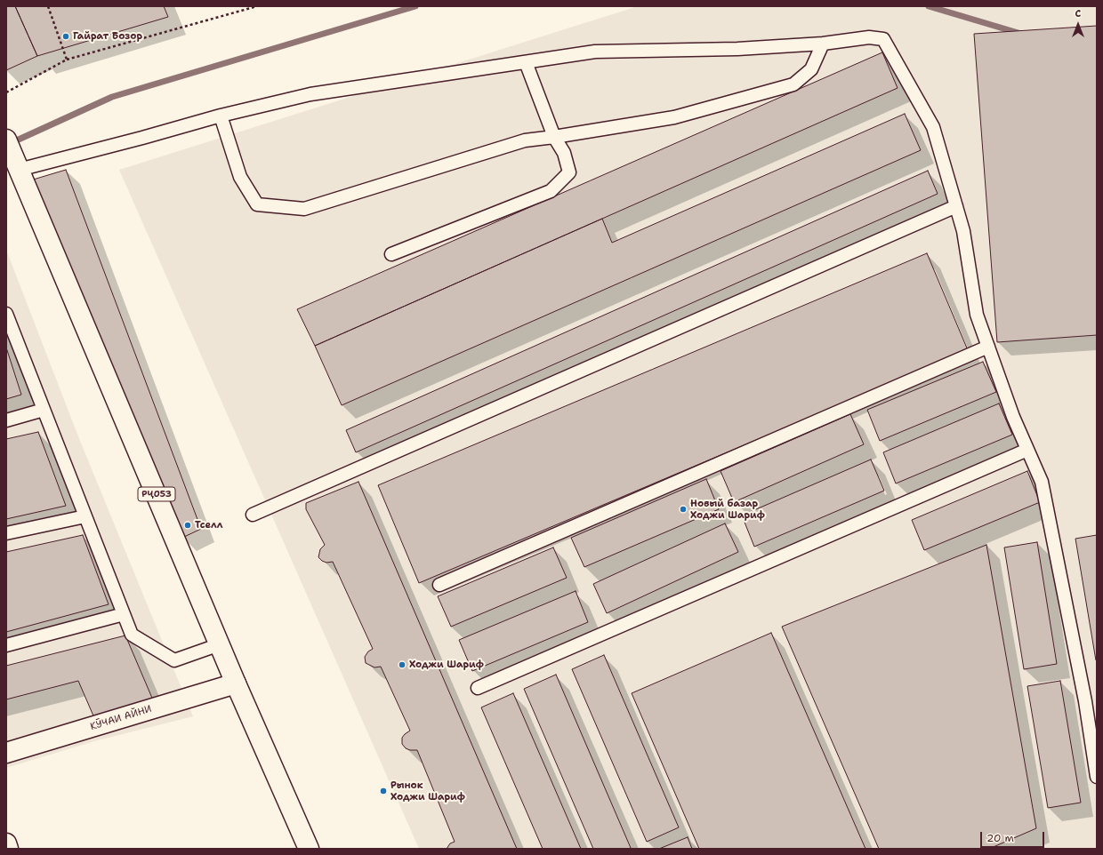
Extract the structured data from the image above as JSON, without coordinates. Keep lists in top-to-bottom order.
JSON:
{
  "streets": {
    "main road": ["РҶ053", "КӮЧАИ АЙНИ"]
  },
  "crossings": [
    ["РҶ053", "КӮЧАИ АЙНИ"]
  ],
  "places": [
    "Гайрат Бозор",
    "Новый базар Ходжи Шариф",
    "Тселл",
    "Ходжи Шариф",
    "Рынок Ходжи Шариф"
  ],
  "scale_bar": "20 m",
  "north": "top"
}
